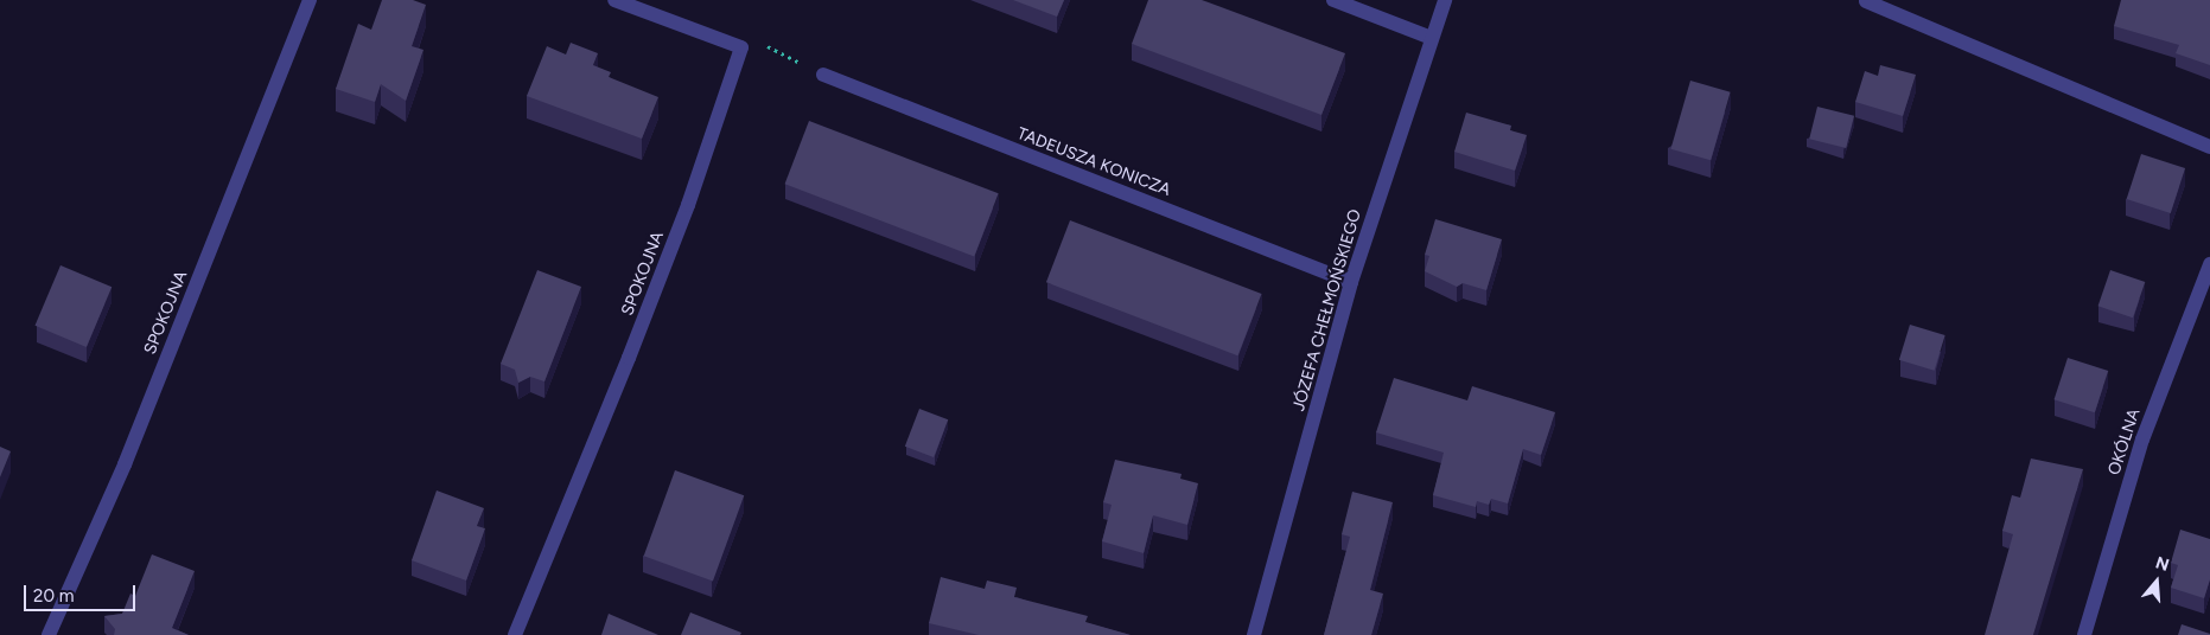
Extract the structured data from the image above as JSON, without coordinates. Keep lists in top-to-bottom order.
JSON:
{
  "streets": {
    "street": [
      "TADEUSZA KONICZA",
      "SPOKOJNA",
      "JÓZEFA CHEŁMOŃSKIEGO",
      "OKÓLNA"
    ]
  },
  "crossings": [
    ["TADEUSZA KONICZA", "JÓZEFA CHEŁMOŃSKIEGO"]
  ],
  "scale_bar": "20 m",
  "north": "top"
}
